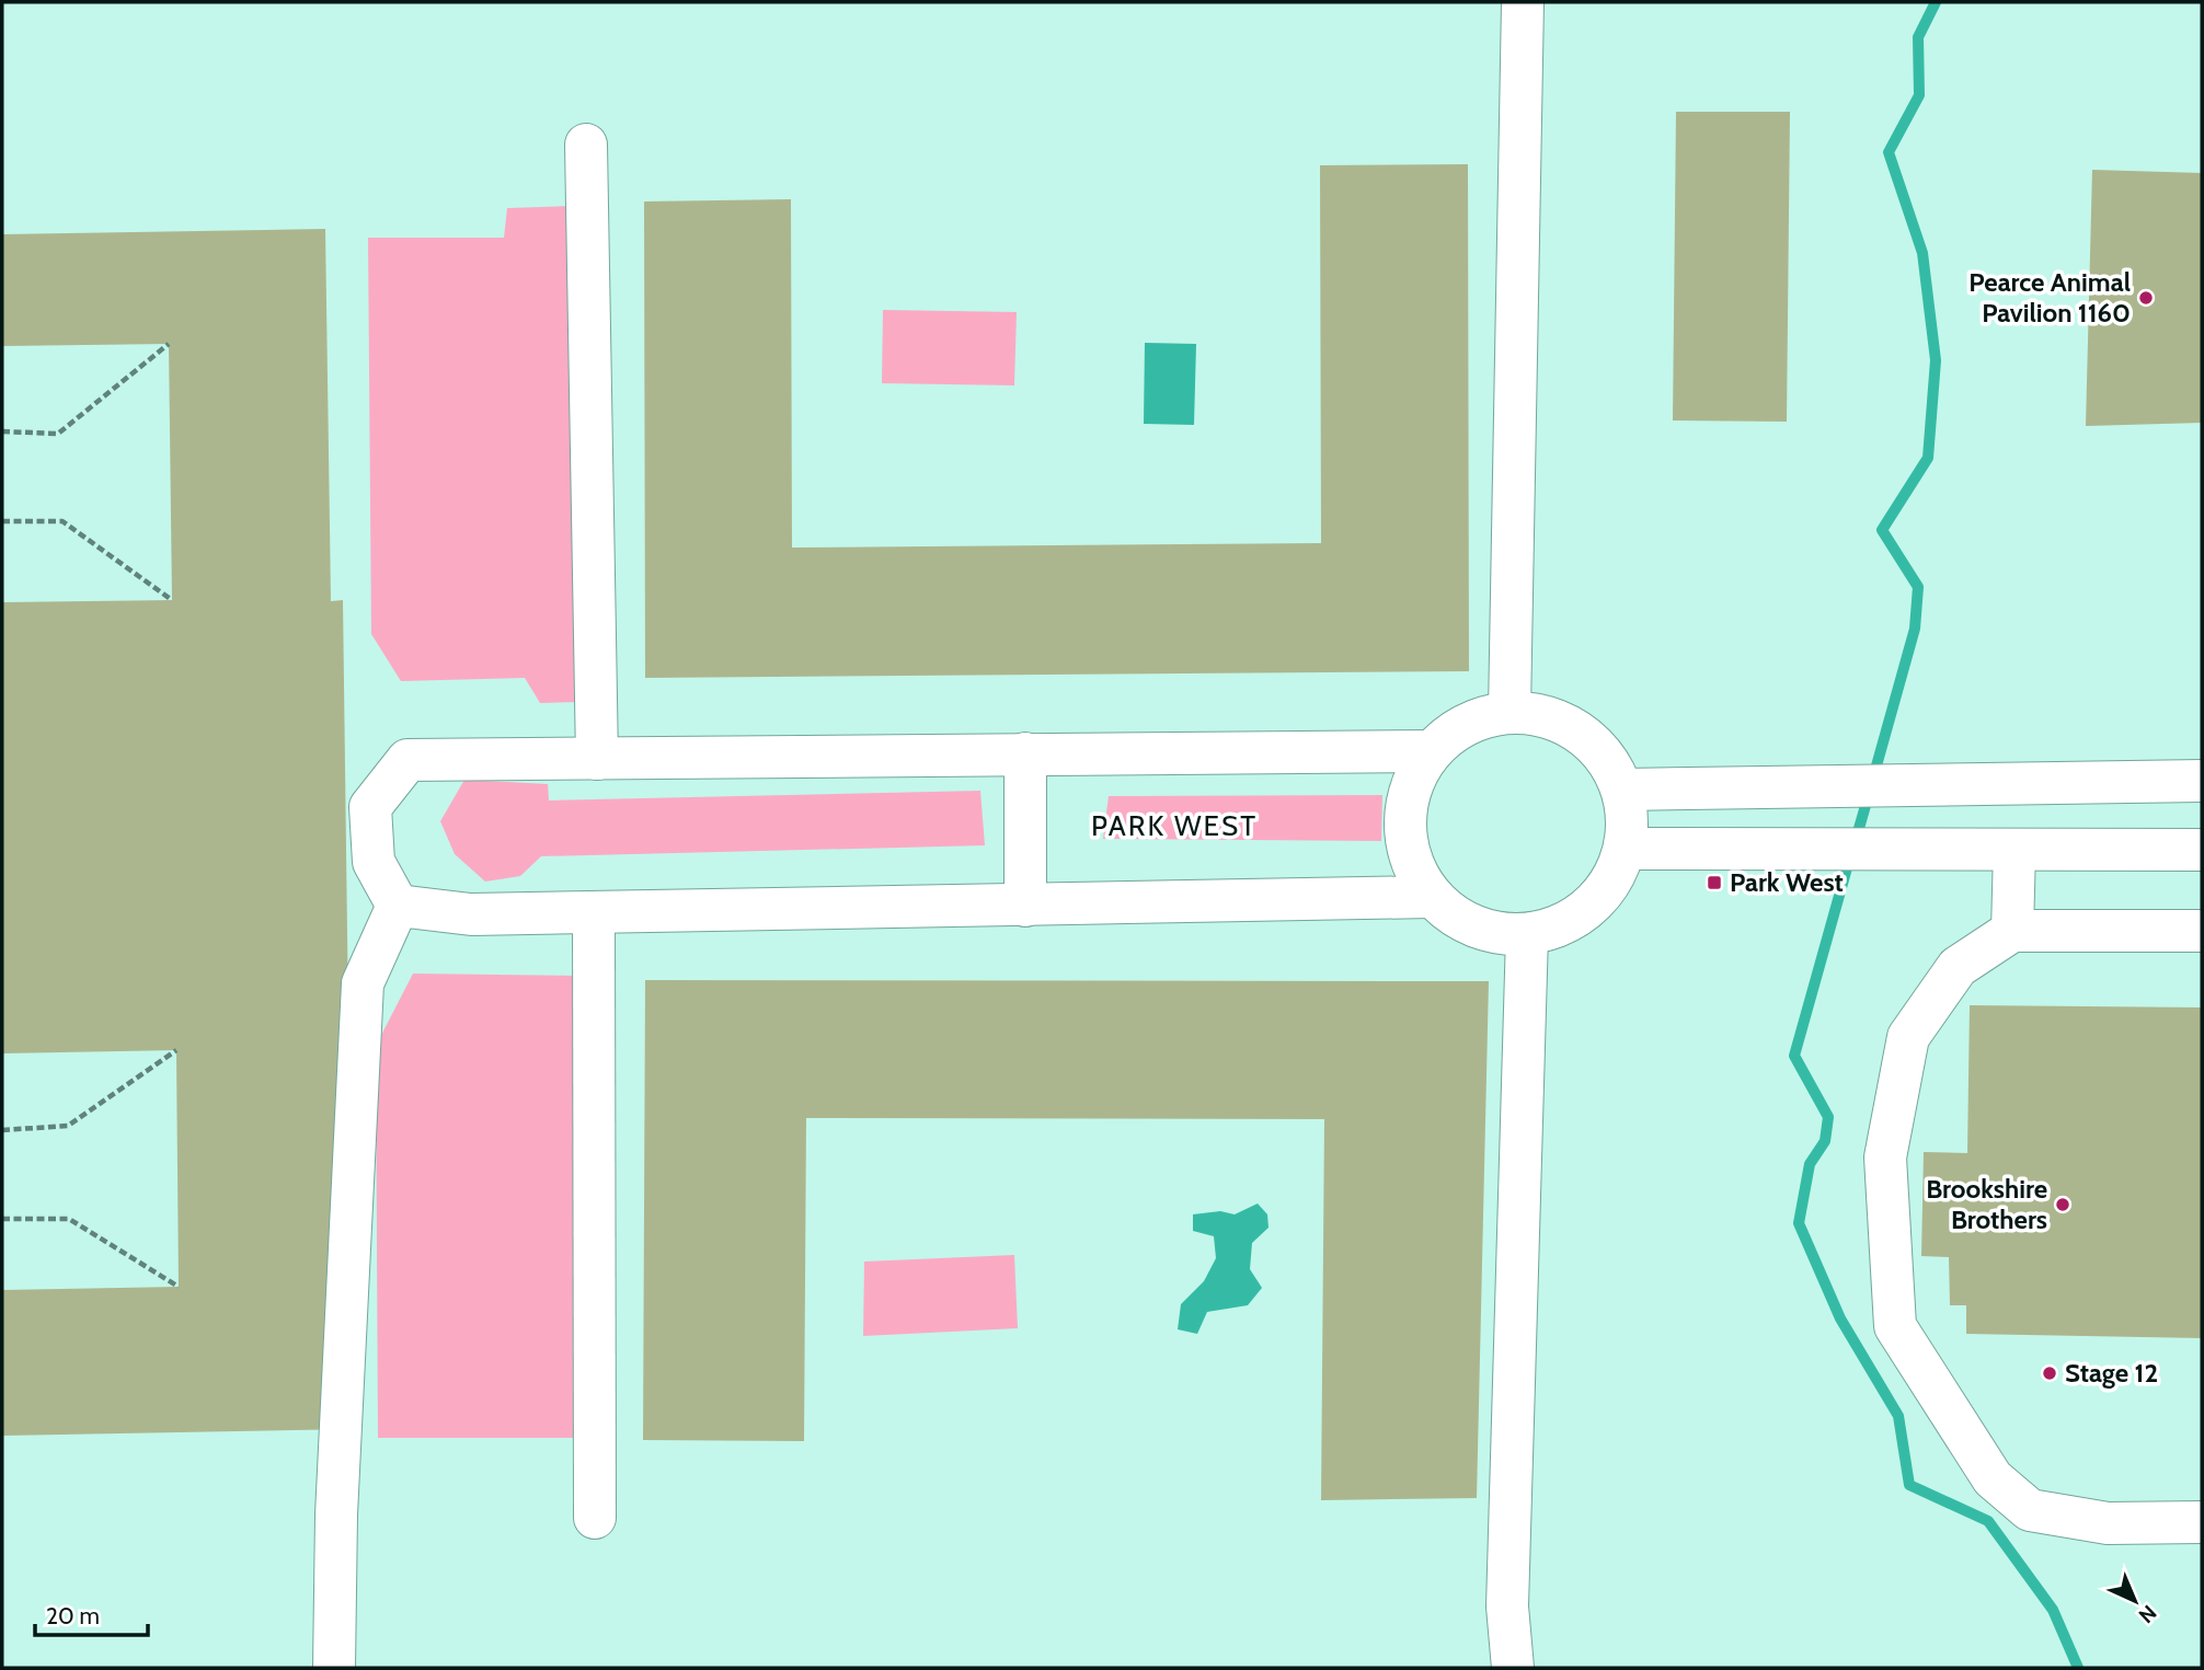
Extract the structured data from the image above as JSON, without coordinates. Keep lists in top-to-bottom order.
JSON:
{
  "districts": ["PARK WEST"],
  "places": {
    "other": ["Pearce Animal Pavilion 1160", "Brookshire Brothers", "Stage 12"],
    "transit": ["Park West"]
  },
  "scale_bar": "20 m",
  "north": "bottom right"
}
